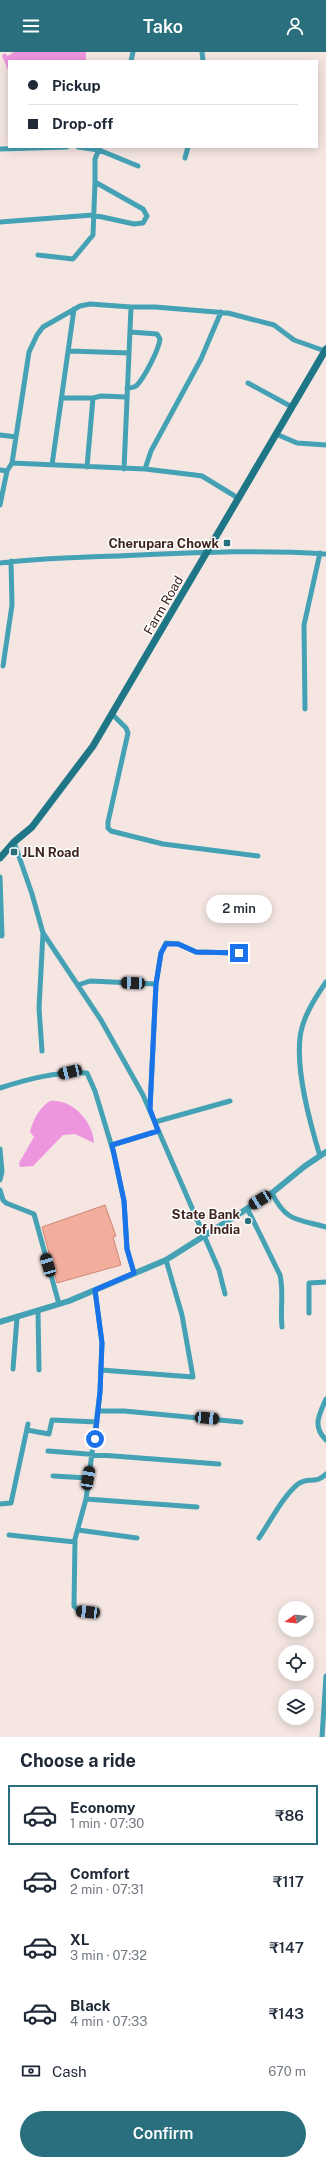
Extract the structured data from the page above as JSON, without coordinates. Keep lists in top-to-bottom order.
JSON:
{
  "streets": {
    "main road": ["Farm Road"]
  },
  "places": {
    "transit": ["Cherupara Chowk", "JLN Road"],
    "other": ["State Bank of India"]
  },
  "north": "left",
  "page": {
    "header": "Tako",
    "banner": ["Pickup", "Drop-off"],
    "bubble": "2 min",
    "heading": "Choose a ride",
    "list": [
      {
        "name": "Economy",
        "note": "1 min · 07:30",
        "value": "₹86"
      },
      {
        "name": "Comfort",
        "note": "2 min · 07:31",
        "value": "₹117"
      },
      {
        "name": "XL",
        "note": "3 min · 07:32",
        "value": "₹147"
      },
      {
        "name": "Black",
        "note": "4 min · 07:33",
        "value": "₹143"
      }
    ],
    "pay": ["Cash", "670 m"],
    "buttons": "Confirm"
  }
}
